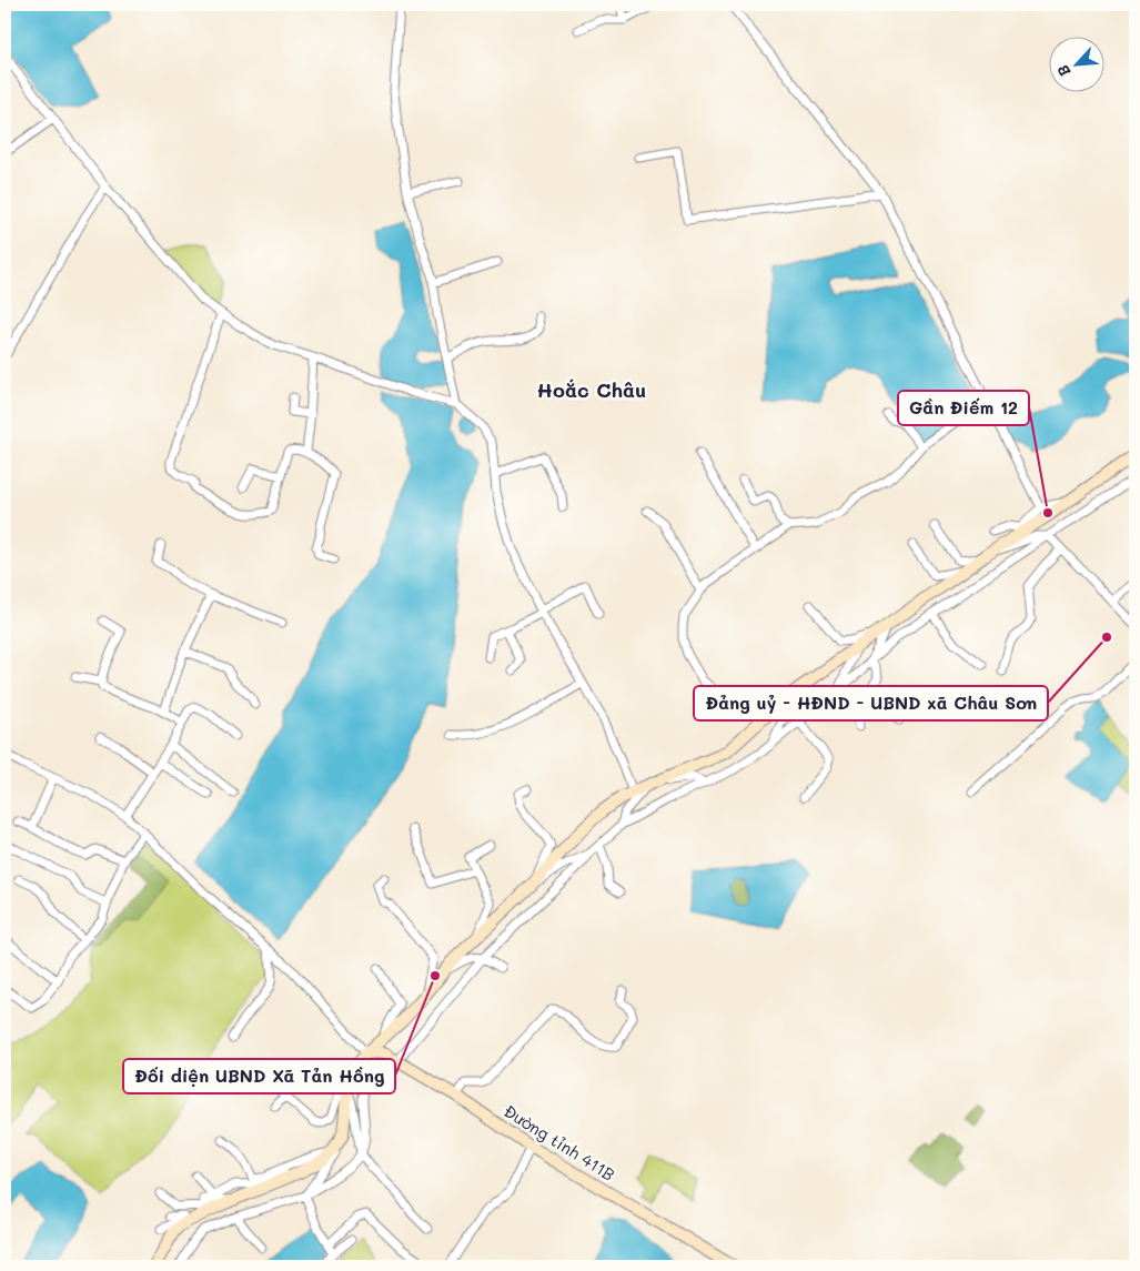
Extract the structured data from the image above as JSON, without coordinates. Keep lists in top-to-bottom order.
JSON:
{
  "streets": {
    "main road": ["Đường tỉnh 411B"]
  },
  "districts": ["Hoắc Châu"],
  "places": ["Gần Điếm 12", "Đảng uỷ - HĐND - UBND xã Châu Sơn", "Đối diện UBND Xã Tản Hồng"],
  "north": "bottom left"
}
